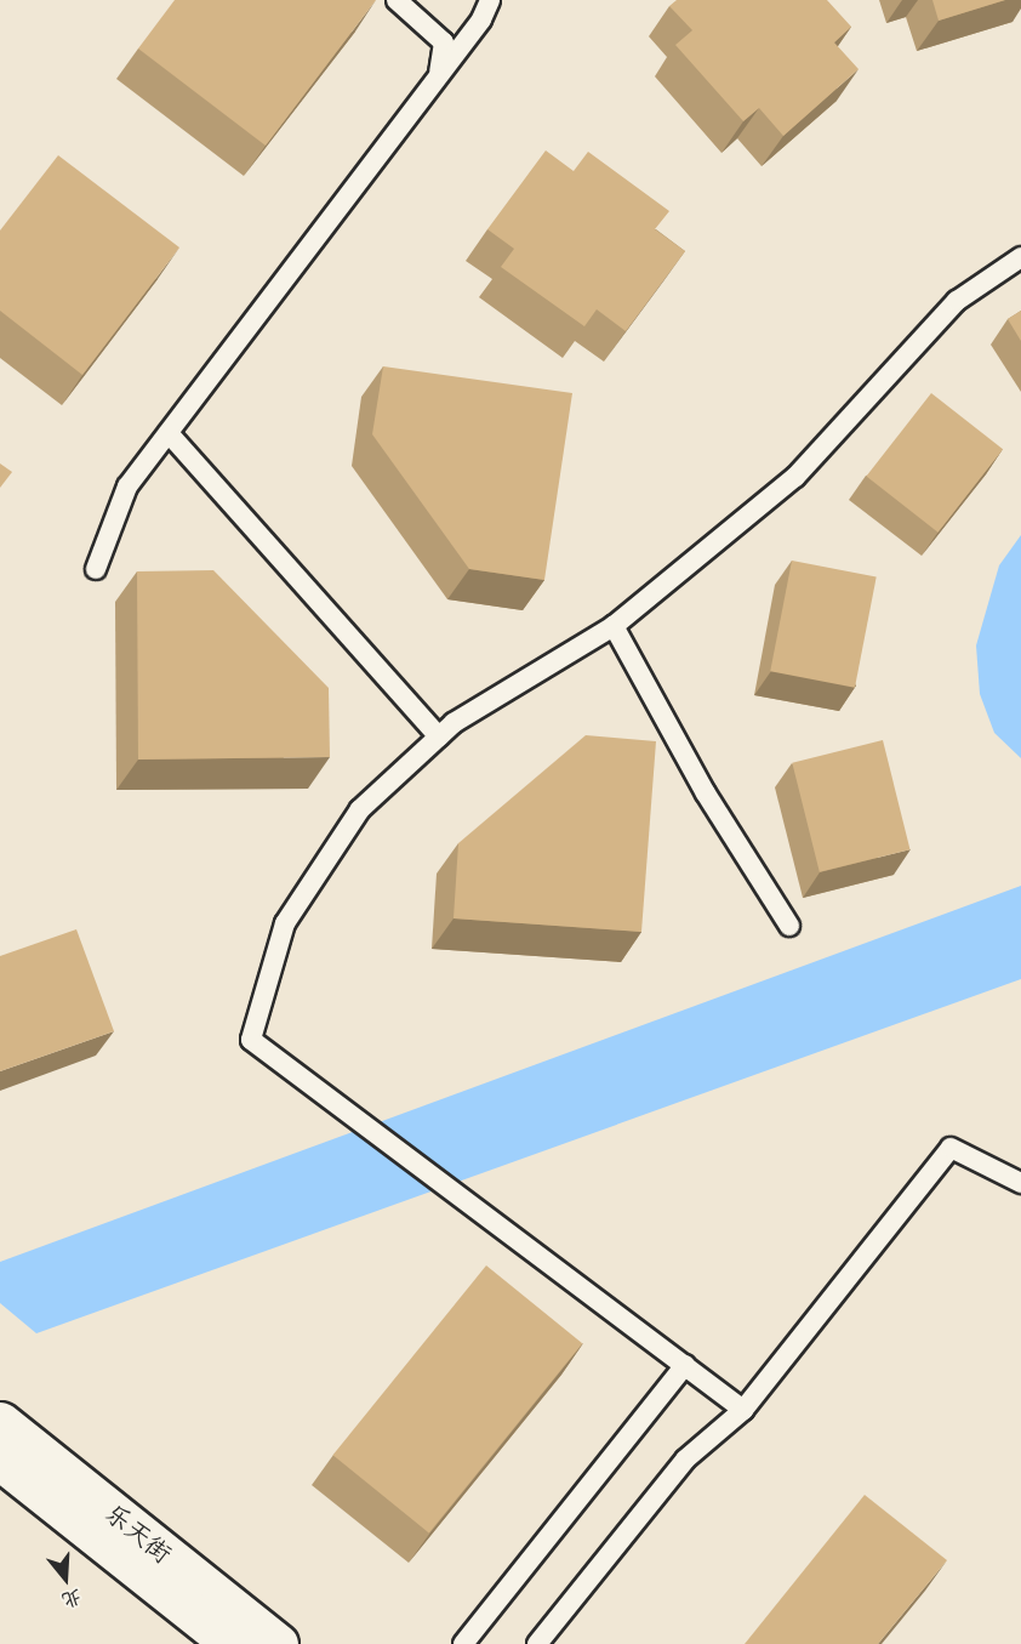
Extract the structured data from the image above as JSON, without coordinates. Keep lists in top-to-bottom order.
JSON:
{
  "streets": {
    "street": ["乐天街"]
  },
  "north": "bottom"
}
